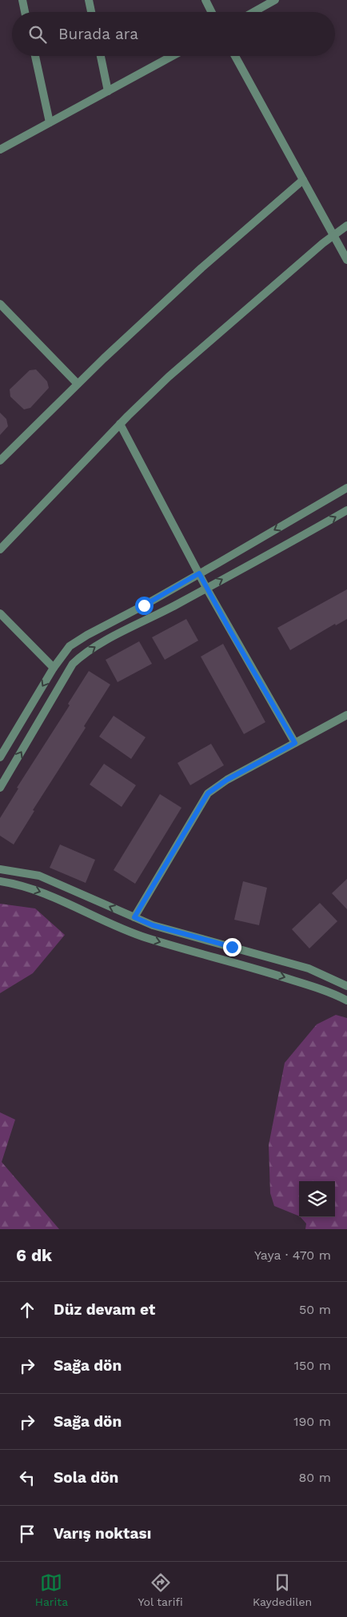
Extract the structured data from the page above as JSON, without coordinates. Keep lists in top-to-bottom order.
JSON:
{
  "page": {
    "search": "Burada ara",
    "heading": ["6 dk", "Yaya · 470 m"],
    "list": [
      ["Düz devam et", "50 m"],
      ["Sağa dön", "150 m"],
      ["Sağa dön", "190 m"],
      ["Sola dön", "80 m"],
      "Varış noktası"
    ],
    "nav": ["Harita", "Yol tarifi", "Kaydedilen"]
  }
}
